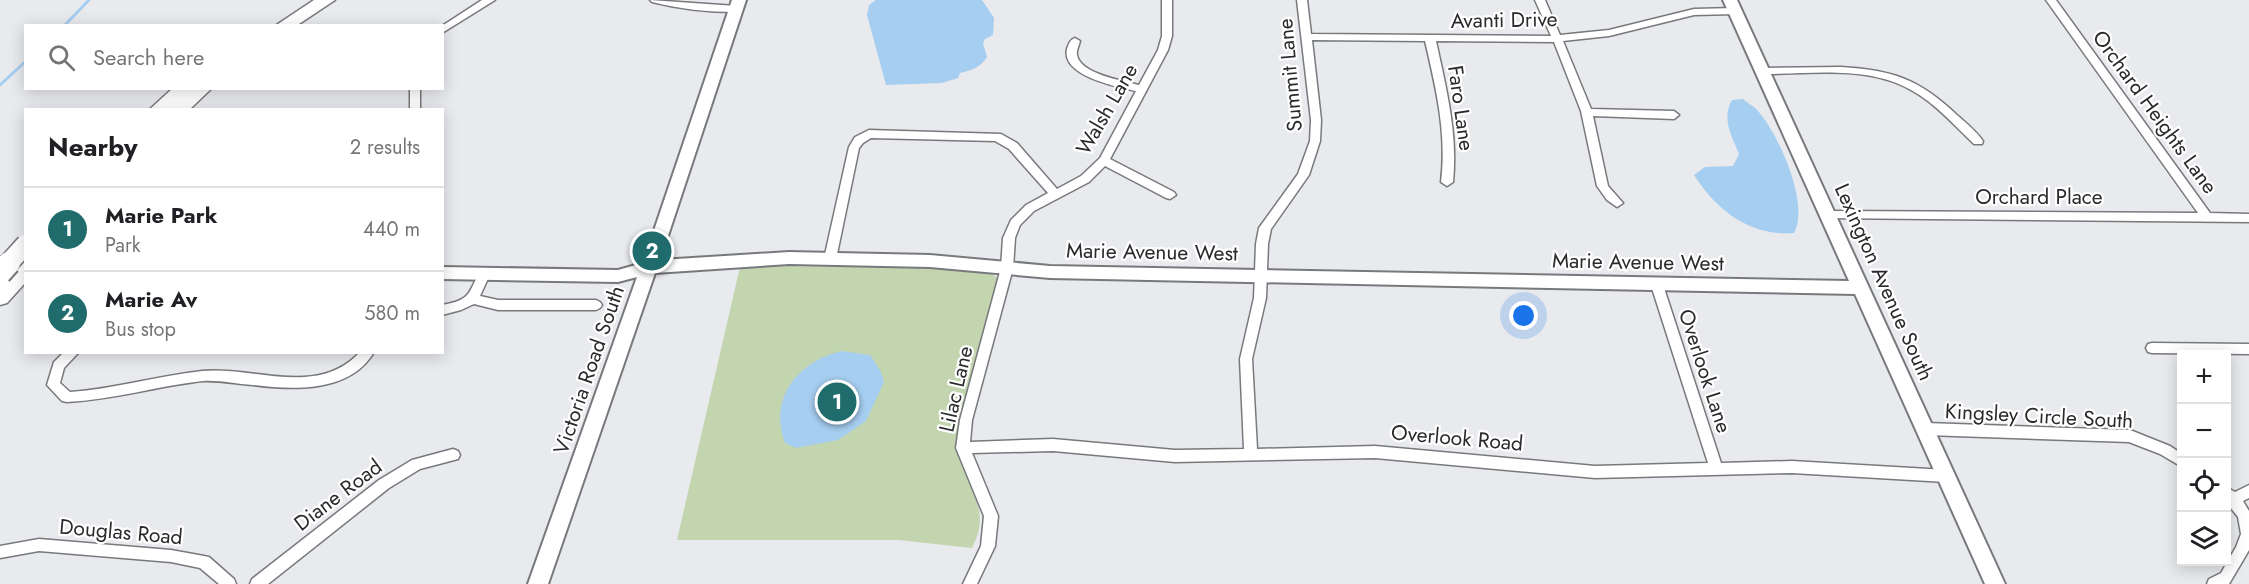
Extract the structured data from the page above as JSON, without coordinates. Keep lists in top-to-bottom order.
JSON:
{
  "streets": {
    "street": [
      "Avanti Drive",
      "Summit Lane",
      "Faro Lane",
      "Walsh Lane",
      "Orchard Heights Lane",
      "Orchard Place",
      "Marie Avenue West",
      "Lexington Avenue South",
      "Victoria Road South",
      "Overlook Lane",
      "Lilac Lane",
      "Kingsley Circle South",
      "Overlook Road",
      "Diane Road",
      "Douglas Road"
    ]
  },
  "crossings": [
    ["Avanti Drive", "Summit Lane"],
    ["Avanti Drive", "Faro Lane"],
    ["Avanti Drive", "Lexington Avenue South"],
    ["Summit Lane", "Marie Avenue West"],
    ["Summit Lane", "Overlook Road"],
    ["Walsh Lane", "Marie Avenue West"],
    ["Walsh Lane", "Lilac Lane"],
    ["Orchard Heights Lane", "Orchard Place"],
    ["Orchard Place", "Lexington Avenue South"],
    ["Marie Avenue West", "Lexington Avenue South"],
    ["Marie Avenue West", "Victoria Road South"],
    ["Marie Avenue West", "Overlook Lane"],
    ["Marie Avenue West", "Lilac Lane"],
    ["Lexington Avenue South", "Kingsley Circle South"],
    ["Lexington Avenue South", "Overlook Road"],
    ["Overlook Lane", "Overlook Road"],
    ["Lilac Lane", "Overlook Road"]
  ],
  "page": {
    "search": "Search here",
    "heading": ["Nearby", "2 results"],
    "list": [
      {
        "mark": "1",
        "name": "Marie Park",
        "note": "Park",
        "value": "440 m"
      },
      {
        "mark": "2",
        "name": "Marie Av",
        "note": "Bus stop",
        "value": "580 m"
      }
    ],
    "pins": ["2", "1"],
    "map_buttons": ["+", "−"]
  }
}
